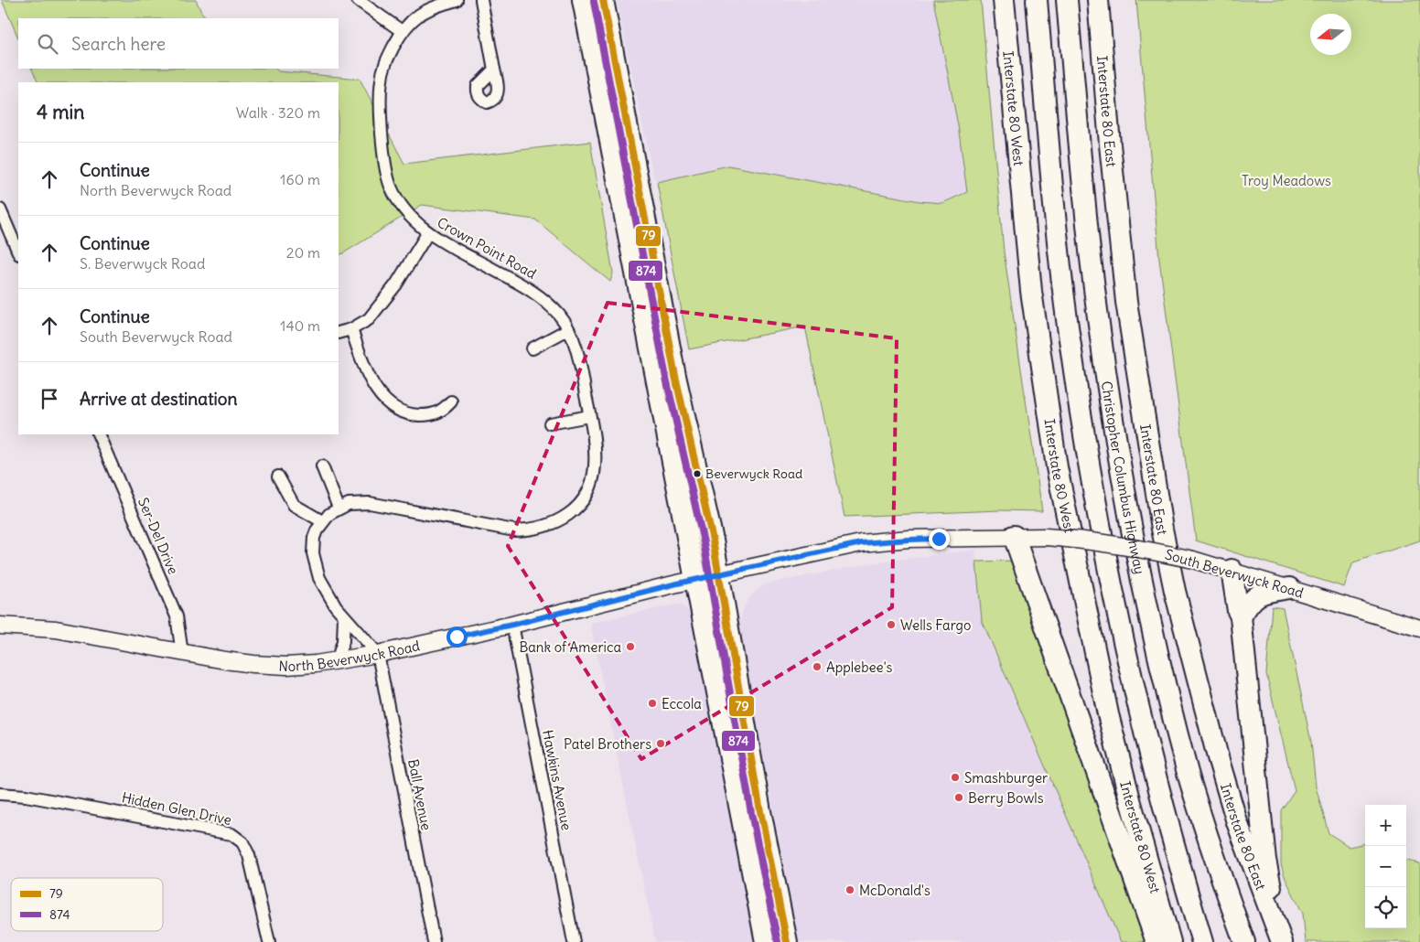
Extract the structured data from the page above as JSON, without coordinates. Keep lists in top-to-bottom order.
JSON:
{
  "streets": {
    "highway": ["Interstate 80 West", "Interstate 80 East", "Christopher Columbus Highway"],
    "main road": ["South Beverwyck Road", "North Beverwyck Road"],
    "street": [
      "Crown Point Road",
      "Ser-Del Drive",
      "Hawkins Avenue",
      "Ball Avenue",
      "Hidden Glen Drive"
    ]
  },
  "crossings": [
    ["Crown Point Road", "North Beverwyck Road"],
    ["Crown Point Road", "Ball Avenue"],
    ["Ser-Del Drive", "North Beverwyck Road"],
    ["South Beverwyck Road", "North Beverwyck Road"],
    ["North Beverwyck Road", "Hawkins Avenue"],
    ["North Beverwyck Road", "Ball Avenue"]
  ],
  "parks": ["Troy Meadows"],
  "places": [
    "Beverwyck Road",
    "Wells Fargo",
    "Bank of America",
    "Applebee's",
    "Eccola",
    "Patel Brothers",
    "Smashburger",
    "Berry Bowls",
    "McDonald's"
  ],
  "lines": ["transit line 79", "transit line 874"],
  "legend": ["79", "874"],
  "north": "left",
  "page": {
    "search": "Search here",
    "heading": ["4 min", "Walk · 320 m"],
    "list": [
      ["Continue", "North Beverwyck Road", "160 m"],
      ["Continue", "S. Beverwyck Road", "20 m"],
      ["Continue", "South Beverwyck Road", "140 m"],
      "Arrive at destination"
    ],
    "map_buttons": ["+", "−"]
  }
}
